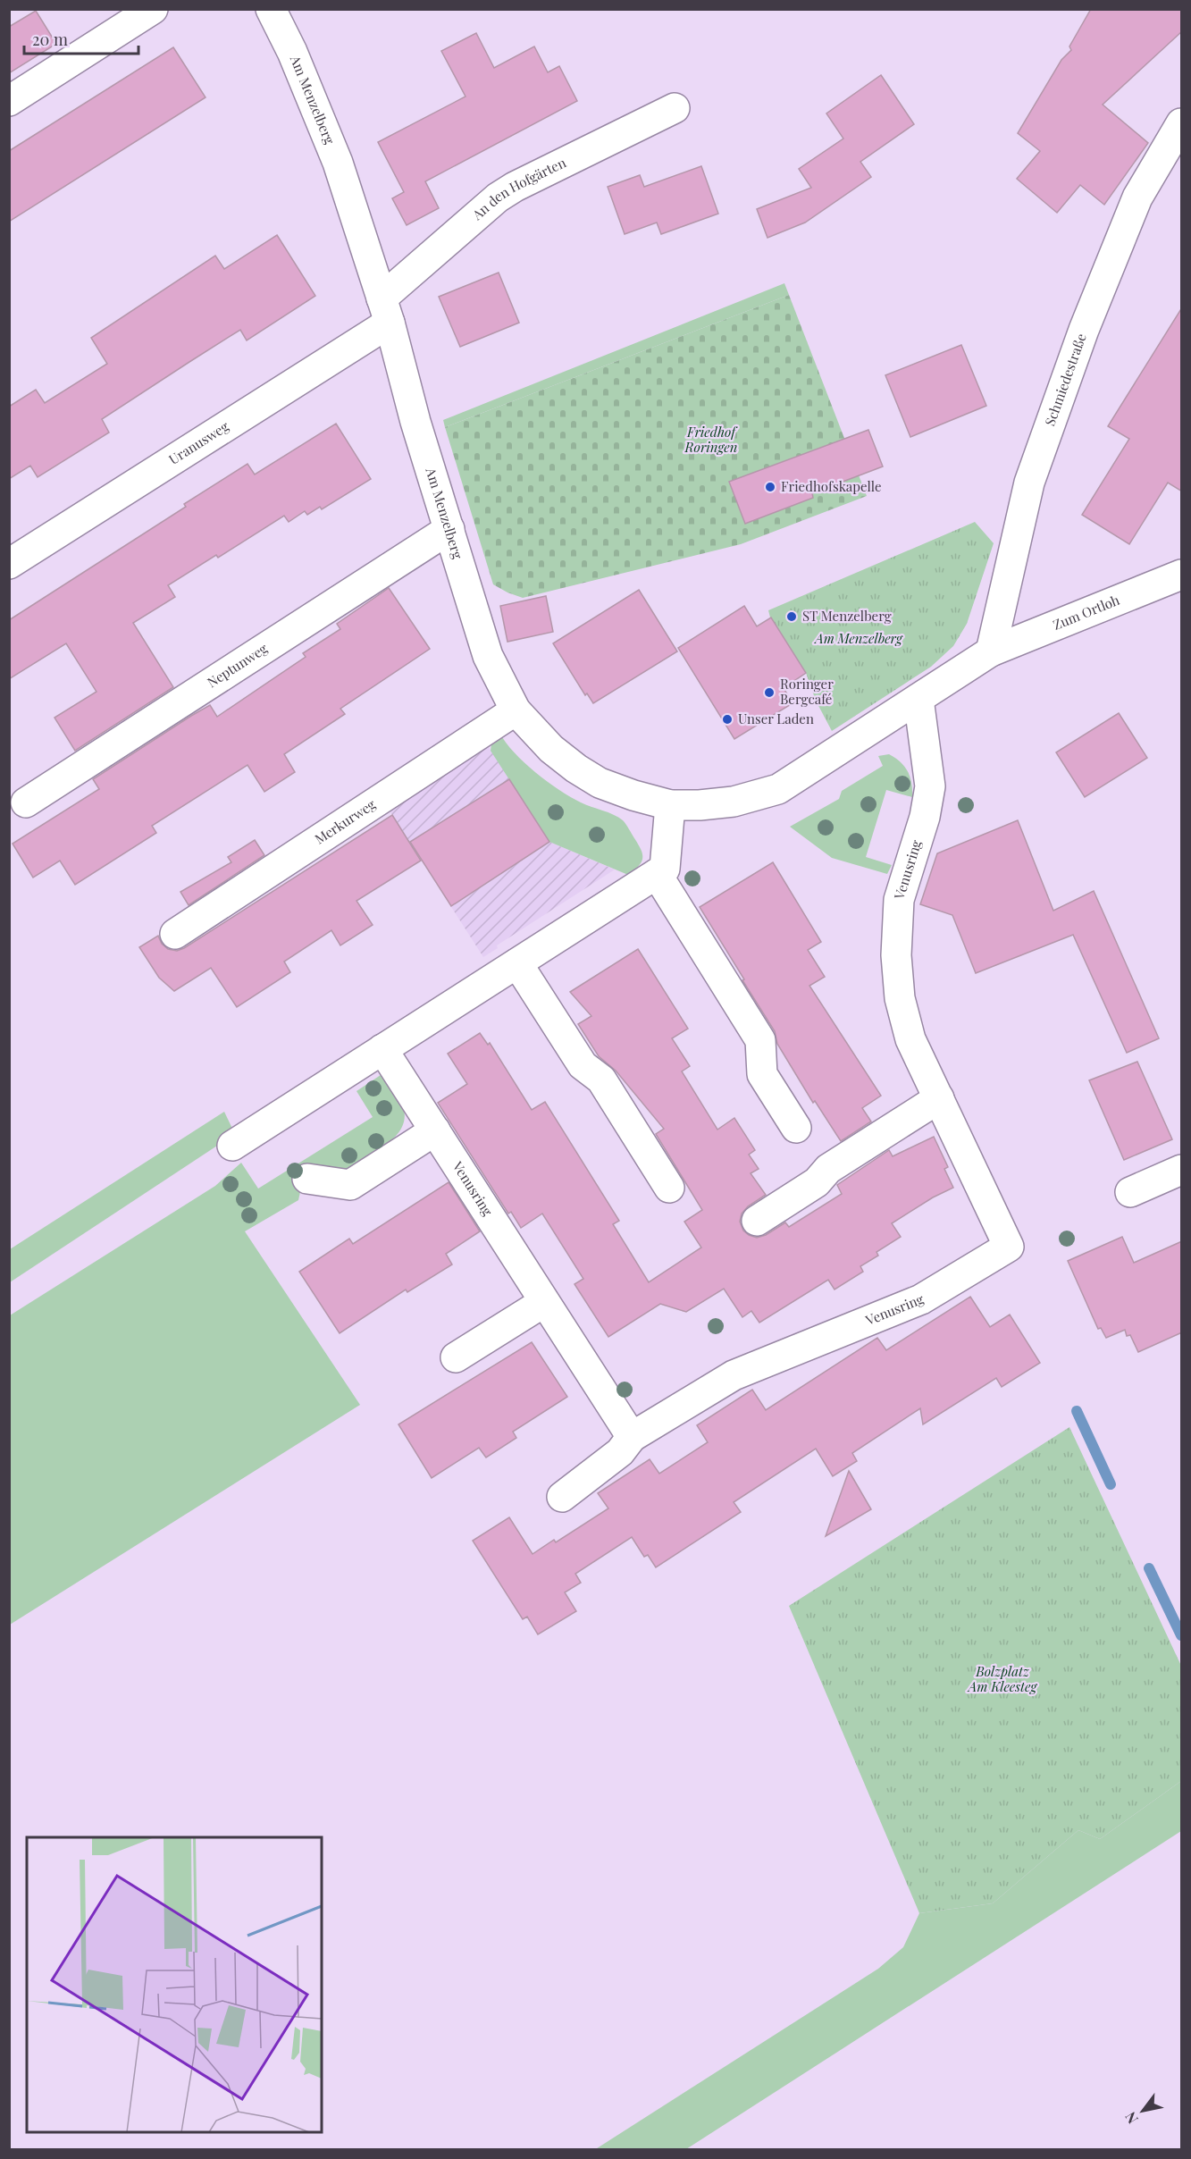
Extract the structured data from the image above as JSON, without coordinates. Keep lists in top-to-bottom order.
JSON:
{
  "streets": {
    "street": [
      "Am Menzelberg",
      "An den Hofgärten",
      "Schmiedestraße",
      "Uranusweg",
      "Zum Ortloh",
      "Neptunweg",
      "Merkurweg",
      "Venusring"
    ]
  },
  "crossings": [
    ["Am Menzelberg", "An den Hofgärten"],
    ["Am Menzelberg", "Schmiedestraße"],
    ["Am Menzelberg", "Uranusweg"],
    ["Am Menzelberg", "Zum Ortloh"],
    ["Am Menzelberg", "Neptunweg"],
    ["Am Menzelberg", "Merkurweg"],
    ["Am Menzelberg", "Venusring"],
    ["An den Hofgärten", "Uranusweg"],
    ["Schmiedestraße", "Zum Ortloh"]
  ],
  "parks": ["Friedhof Roringen", "Am Menzelberg", "Bolzplatz Am Kleesteg"],
  "places": [
    "Friedhofskapelle",
    "ST Menzelberg",
    "Roringer Bergcafé",
    "Unser Laden"
  ],
  "scale_bar": "20 m",
  "north": "bottom left"
}
